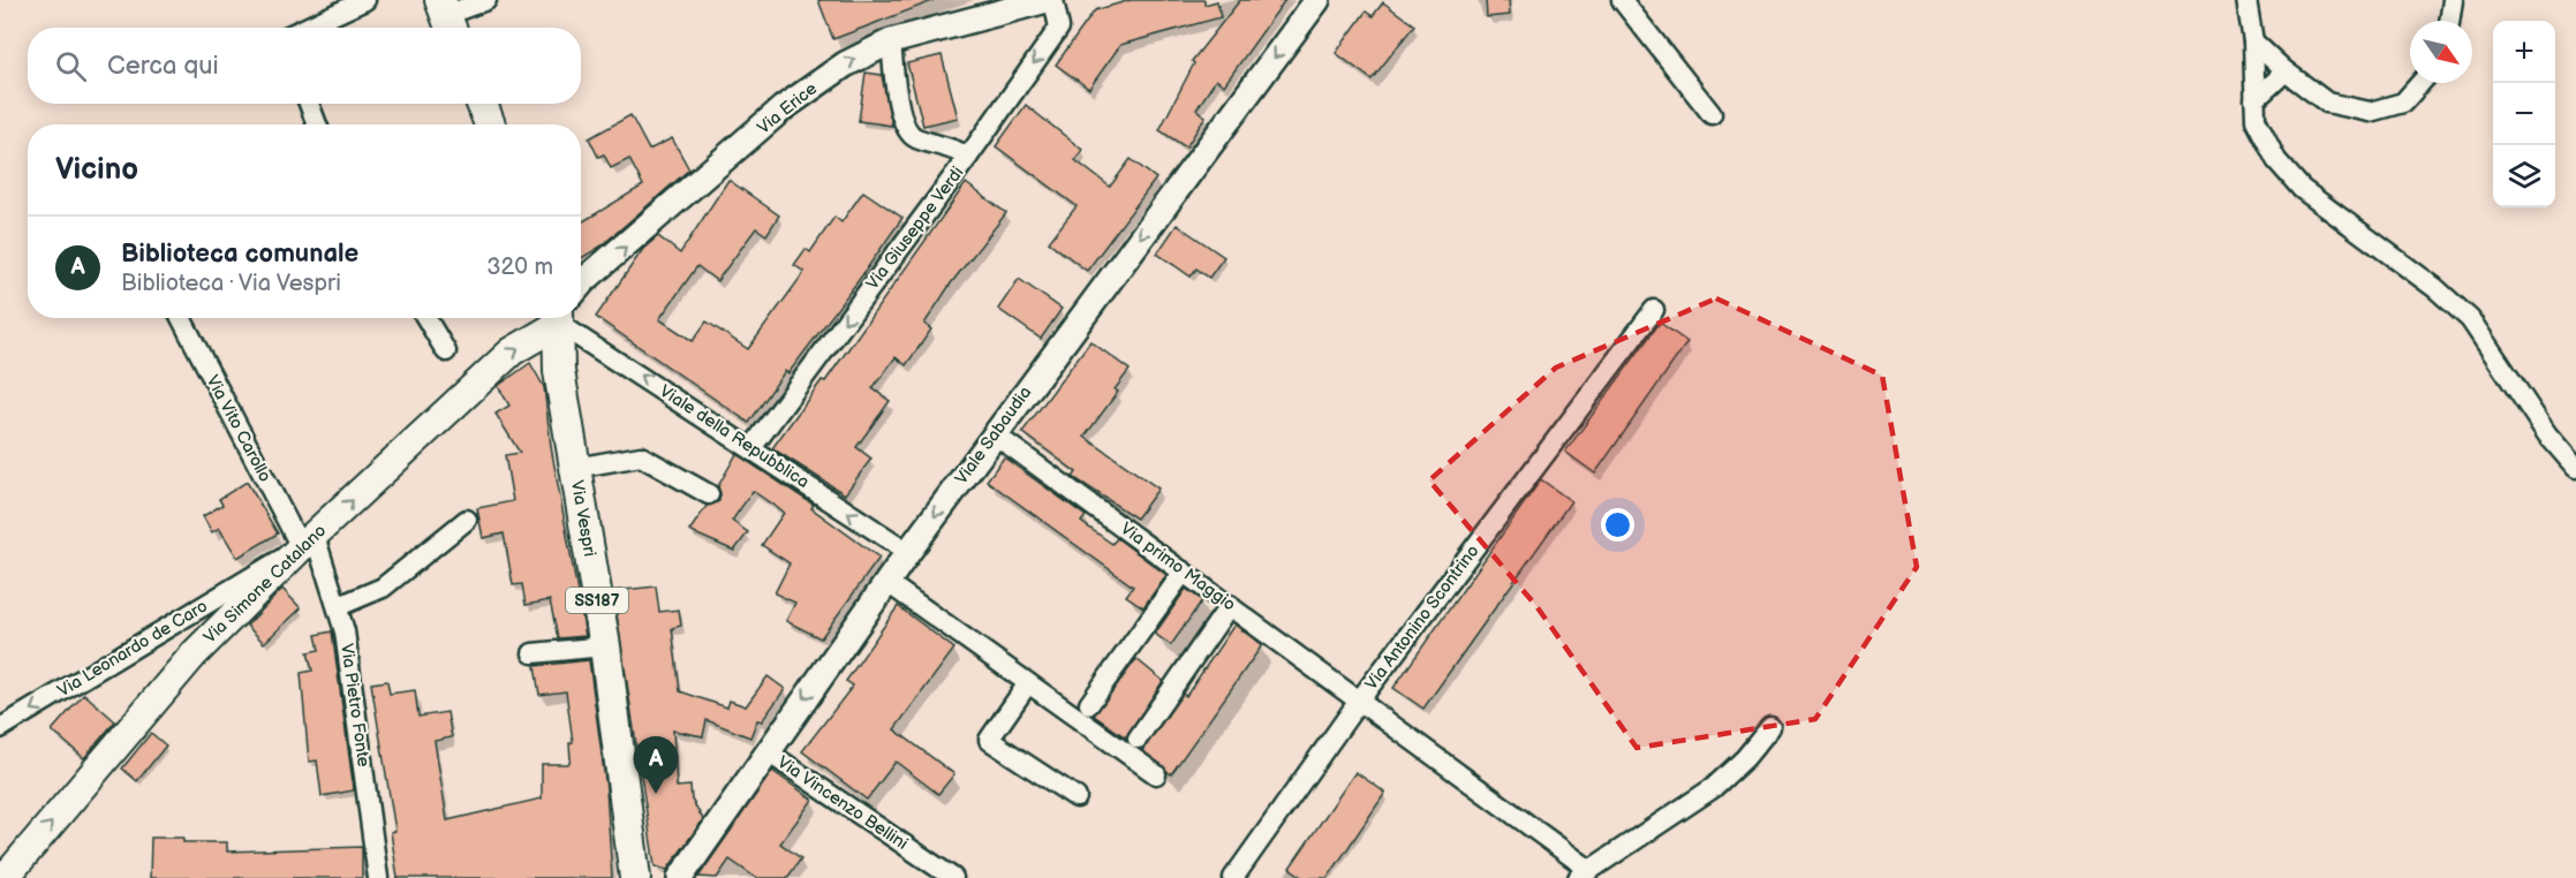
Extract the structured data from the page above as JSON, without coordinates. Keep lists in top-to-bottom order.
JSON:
{
  "streets": {
    "main road": ["Via Vespri", "Via Simone Catalano", "SS187"],
    "street": [
      "Via Erice",
      "Via Giuseppe Verdi",
      "Via Vito Carollo",
      "Viale Sabaudia",
      "Viale della Repubblica",
      "Via primo Maggio",
      "Via Antonino Scontrino",
      "Via Leonardo de Caro",
      "Via Pietro Fonte",
      "Via Vincenzo Bellini"
    ]
  },
  "crossings": [
    ["Via Giuseppe Verdi", "Viale della Repubblica"],
    ["Via Vito Carollo", "Via Simone Catalano"],
    ["Via Vito Carollo", "Via Leonardo de Caro"],
    ["Via Vito Carollo", "Via Pietro Fonte"],
    ["Viale Sabaudia", "Viale della Repubblica"],
    ["Viale Sabaudia", "Via primo Maggio"],
    ["Viale Sabaudia", "Via Vincenzo Bellini"],
    ["Via primo Maggio", "Via Antonino Scontrino"],
    ["Via Simone Catalano", "Via Leonardo de Caro"],
    ["Via Simone Catalano", "Via Pietro Fonte"],
    ["Via Leonardo de Caro", "Via Pietro Fonte"]
  ],
  "one_way": [
    "Via Erice",
    "Via Giuseppe Verdi",
    "Viale Sabaudia",
    "Viale della Repubblica",
    "Via Simone Catalano",
    "Via Leonardo de Caro"
  ],
  "north": "bottom right",
  "page": {
    "map_buttons": ["+", "−"],
    "search": "Cerca qui",
    "heading": "Vicino",
    "list": [
      {
        "mark": "A",
        "name": "Biblioteca comunale",
        "note": "Biblioteca · Via Vespri",
        "value": "320 m"
      }
    ],
    "pins": "A"
  }
}
